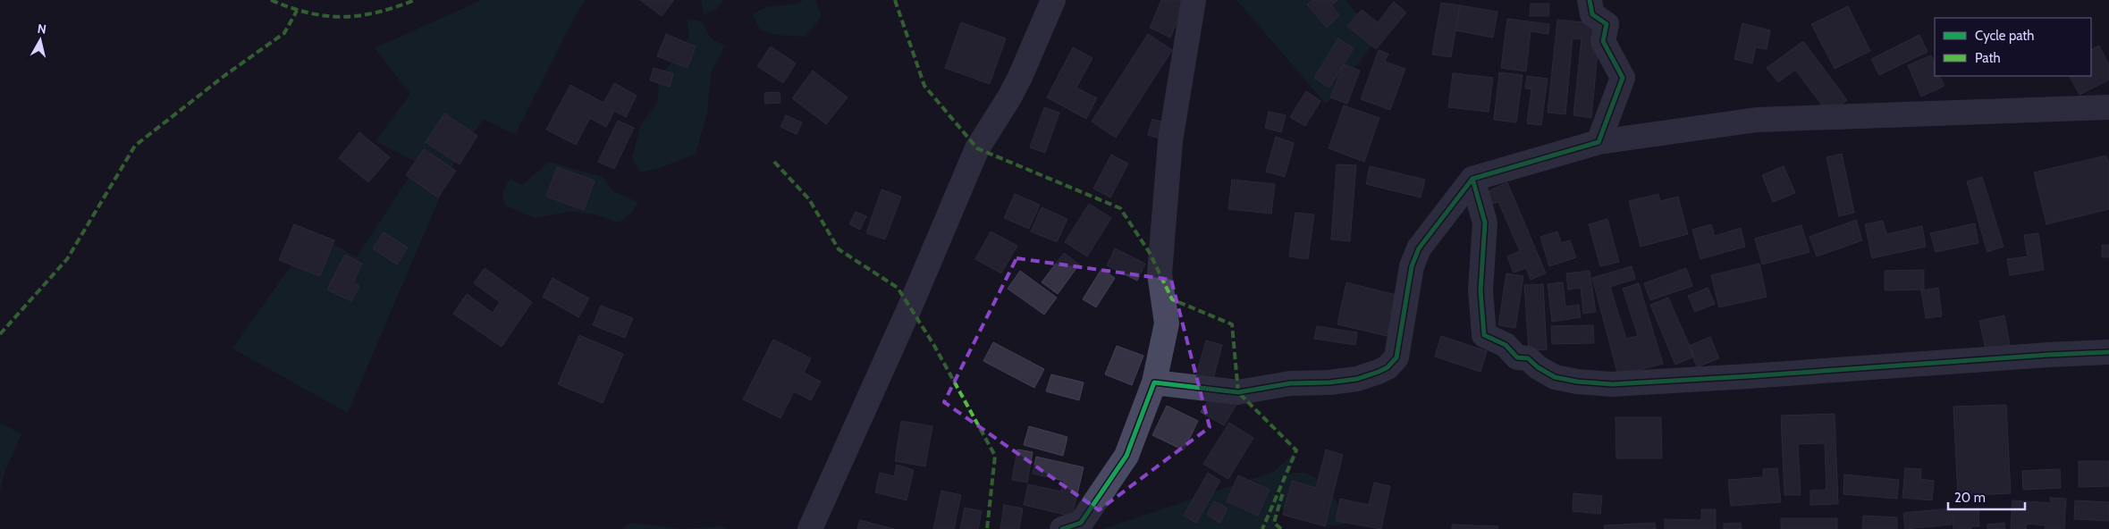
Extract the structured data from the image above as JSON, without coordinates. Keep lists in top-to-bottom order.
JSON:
{
  "legend": ["Cycle path", "Path"],
  "scale_bar": "20 m",
  "north": "top"
}
